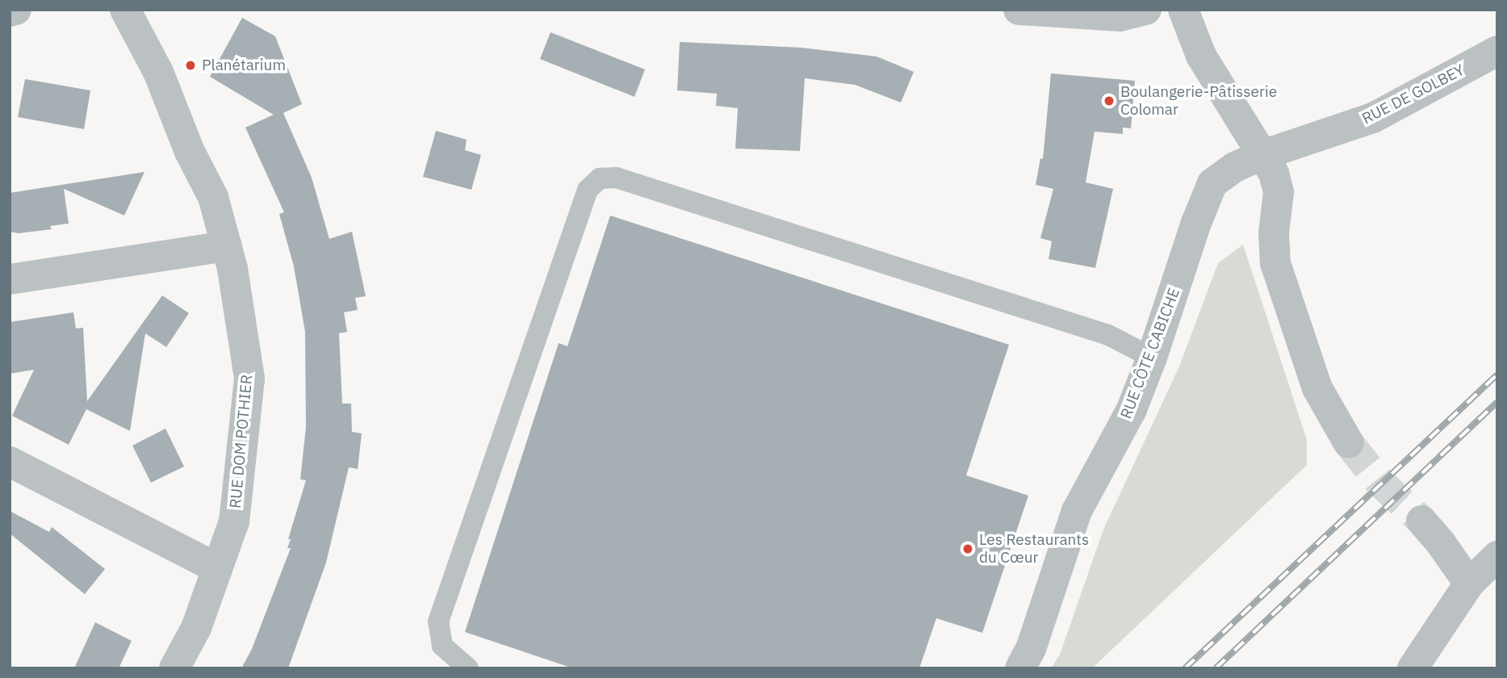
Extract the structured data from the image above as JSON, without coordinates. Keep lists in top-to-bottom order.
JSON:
{
  "streets": {
    "street": ["RUE DE GOLBEY", "RUE CÔTE CABICHE", "RUE DOM POTHIER"]
  },
  "crossings": [
    ["RUE DE GOLBEY", "RUE CÔTE CABICHE"]
  ],
  "places": ["Planétarium", "Boulangerie-Pâtisserie Colomar", "Les Restaurants du Cœur"]
}
